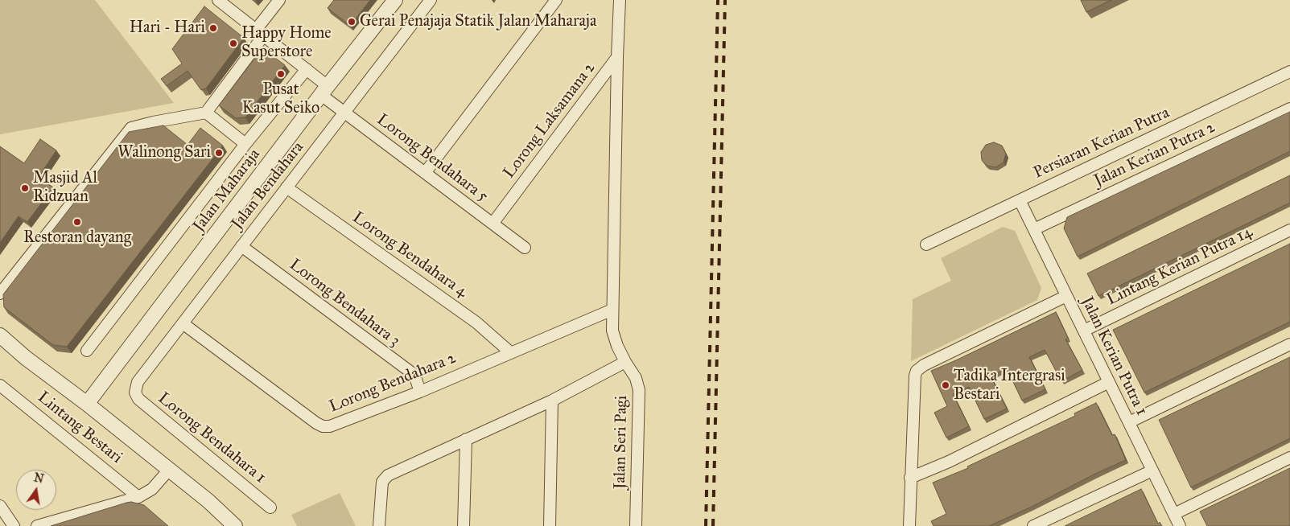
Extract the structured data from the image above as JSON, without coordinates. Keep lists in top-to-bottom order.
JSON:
{
  "streets": {
    "street": [
      "Lorong Laksamana 2",
      "Persiaran Kerian Putra",
      "Jalan Kerian Putra 2",
      "Lorong Bendahara 5",
      "Jalan Bendahara",
      "Jalan Maharaja",
      "Lorong Bendahara 4",
      "Lintang Kerian Putra 14",
      "Lorong Bendahara 3",
      "Jalan Kerian Putra 1",
      "Lorong Bendahara 2",
      "Lintang Bestari",
      "Lorong Bendahara 1",
      "Jalan Seri Pagi"
    ]
  },
  "crossings": [
    ["Lorong Laksamana 2", "Lorong Bendahara 5"],
    ["Lorong Laksamana 2", "Jalan Seri Pagi"],
    ["Persiaran Kerian Putra", "Jalan Kerian Putra 1"],
    ["Jalan Kerian Putra 2", "Jalan Kerian Putra 1"],
    ["Lorong Bendahara 5", "Jalan Bendahara"],
    ["Lorong Bendahara 5", "Jalan Maharaja"],
    ["Jalan Bendahara", "Lorong Bendahara 4"],
    ["Jalan Bendahara", "Lorong Bendahara 3"],
    ["Jalan Bendahara", "Lorong Bendahara 2"],
    ["Jalan Bendahara", "Lorong Bendahara 1"],
    ["Lorong Bendahara 4", "Lorong Bendahara 2"],
    ["Lintang Kerian Putra 14", "Jalan Kerian Putra 1"],
    ["Lorong Bendahara 3", "Lorong Bendahara 2"],
    ["Lorong Bendahara 2", "Jalan Seri Pagi"]
  ],
  "places": [
    "Gerai Penajaja Statik Jalan Maharaja",
    "Hari - Hari",
    "Happy Home Superstore",
    "Pusat Kasut Seiko",
    "Walinong Sari",
    "Masjid Al Ridzuan",
    "Restoran dayang",
    "Tadika Intergrasi Bestari"
  ],
  "north": "top"
}
